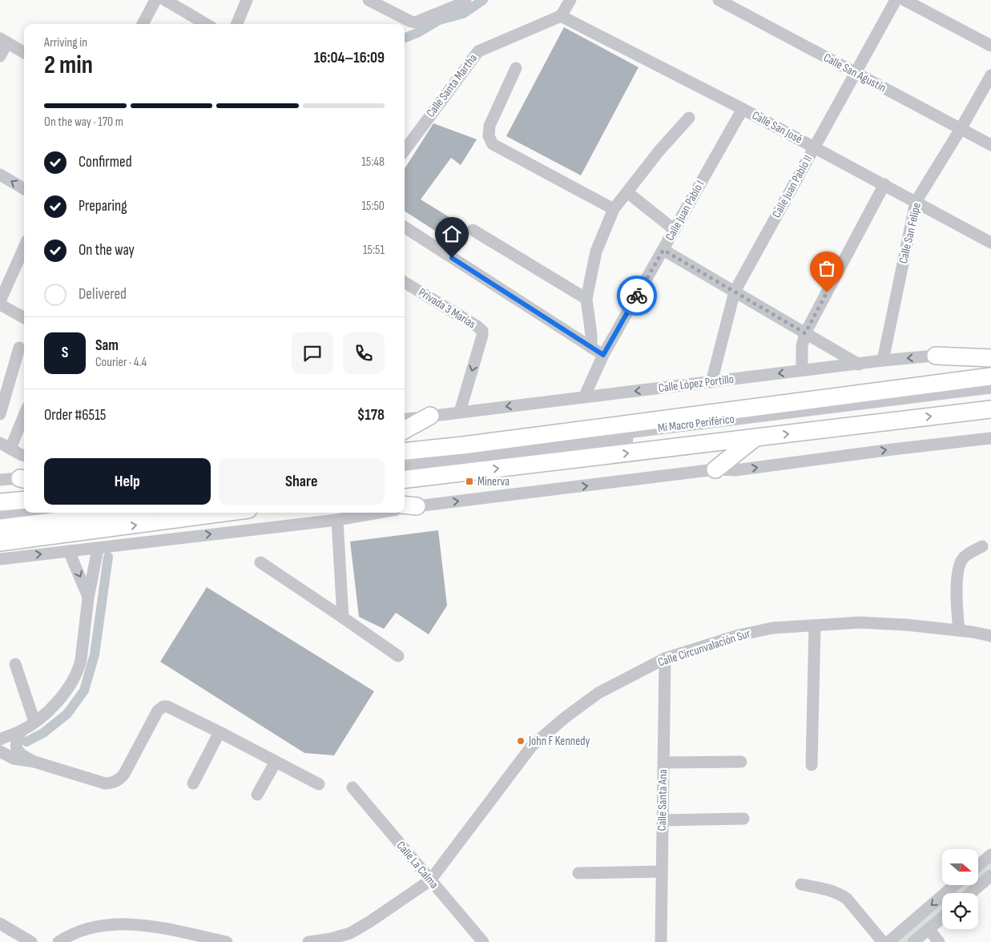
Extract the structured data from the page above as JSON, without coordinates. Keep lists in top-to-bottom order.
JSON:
{
  "streets": {
    "street": [
      "Calle San Agustín",
      "Calle Santa Martha",
      "Calle San José",
      "Calle Juan Pablo II",
      "Calle Juan Pablo I",
      "Calle San Felipe",
      "Privada 3 Marías",
      "Calle López Portillo",
      "Mi Macro Periférico",
      "Calle Circunvalación Sur",
      "Calle Santa Ana",
      "Calle La Calma"
    ]
  },
  "crossings": [
    ["Calle San Agustín", "Calle Juan Pablo II"],
    ["Calle San Agustín", "Calle San Felipe"],
    ["Calle Santa Martha", "Calle San José"],
    ["Calle San José", "Calle Juan Pablo II"],
    ["Calle San José", "Calle Juan Pablo I"],
    ["Calle San José", "Calle San Felipe"],
    ["Calle Juan Pablo II", "Calle López Portillo"],
    ["Calle Juan Pablo I", "Calle López Portillo"],
    ["Calle San Felipe", "Calle López Portillo"],
    ["Privada 3 Marías", "Calle López Portillo"],
    ["Calle Circunvalación Sur", "Calle Santa Ana"],
    ["Calle Circunvalación Sur", "Calle La Calma"]
  ],
  "one_way": ["Privada 3 Marías"],
  "places": {
    "transit": ["Minerva"],
    "other": ["John F Kennedy"]
  },
  "north": "right",
  "page": {
    "heading": ["2 min", "Arriving in", "16:04–16:09"],
    "panel": [
      "Sam",
      "Courier · 4.4",
      "Order #6515",
      "$178"
    ],
    "bar": "On the way · 170 m",
    "list": [
      ["Confirmed", "15:48"],
      ["Preparing", "15:50"],
      ["On the way", "15:51"],
      "Delivered"
    ],
    "round": "S",
    "buttons": ["Help", "Share"]
  }
}
